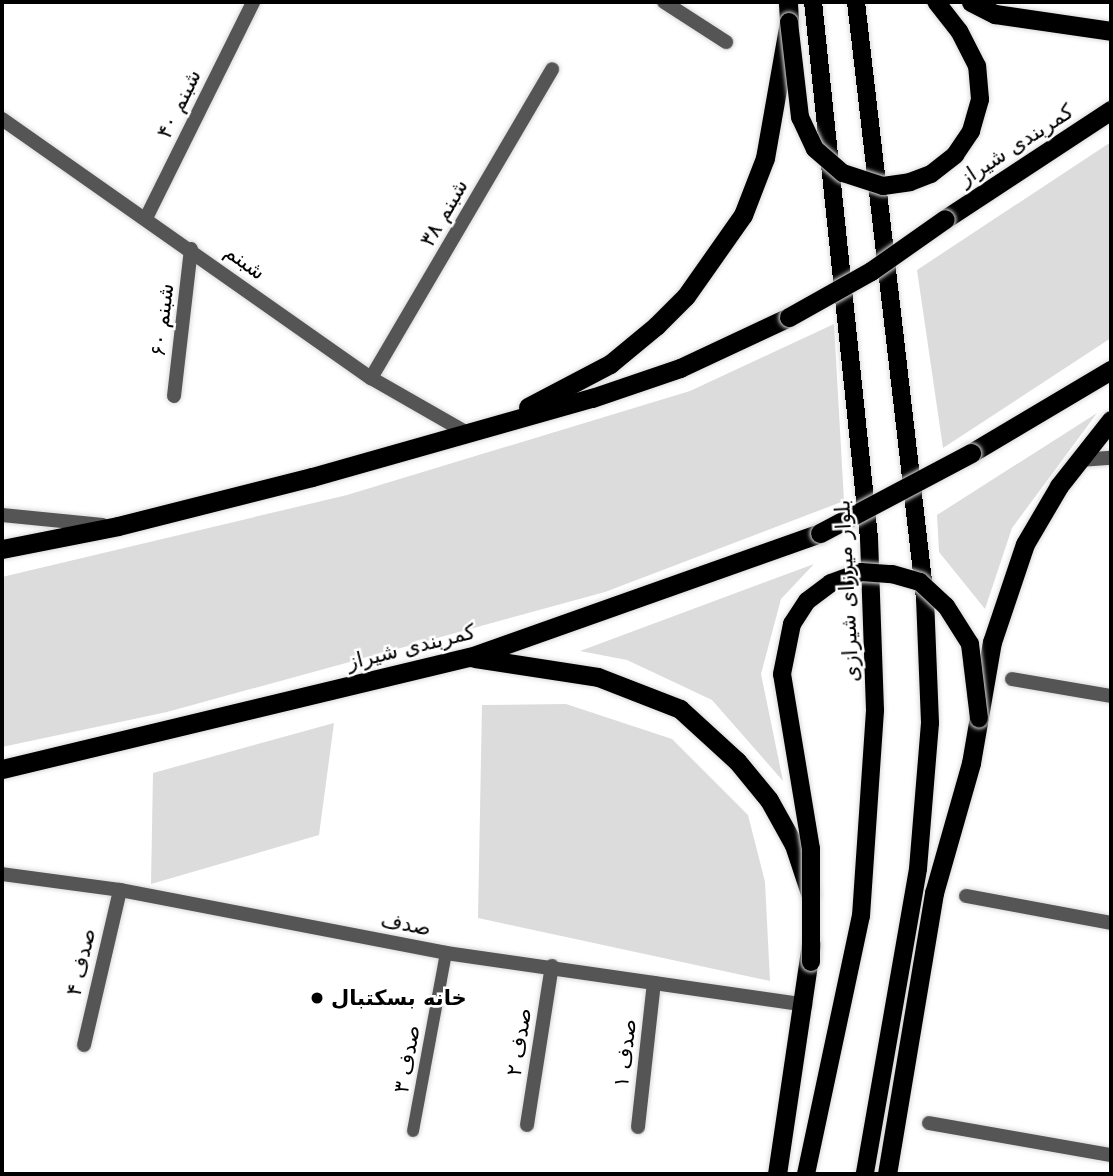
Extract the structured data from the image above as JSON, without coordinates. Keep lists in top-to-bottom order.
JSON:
{
  "streets": {
    "highway": ["کمربندی شیراز"],
    "main road": ["بلوار میرزای شیرازی"],
    "street": [
      "شبنم ۴۰",
      "شبنم ۳۸",
      "شبنم",
      "۶۰ شبنم",
      "صدف",
      "۴ صدف",
      "۲ صدف",
      "۱ صدف"
    ],
    "lane": ["صدف ۳"]
  },
  "crossings": [
    ["شبنم ۴۰", "شبنم"],
    ["شبنم ۳۸", "شبنم"],
    ["شبنم", "۶۰ شبنم"],
    ["صدف", "۴ صدف"],
    ["صدف", "۲ صدف"],
    ["صدف", "۱ صدف"],
    ["صدف", "صدف ۳"]
  ],
  "places": ["خانه بسکتبال"]
}
